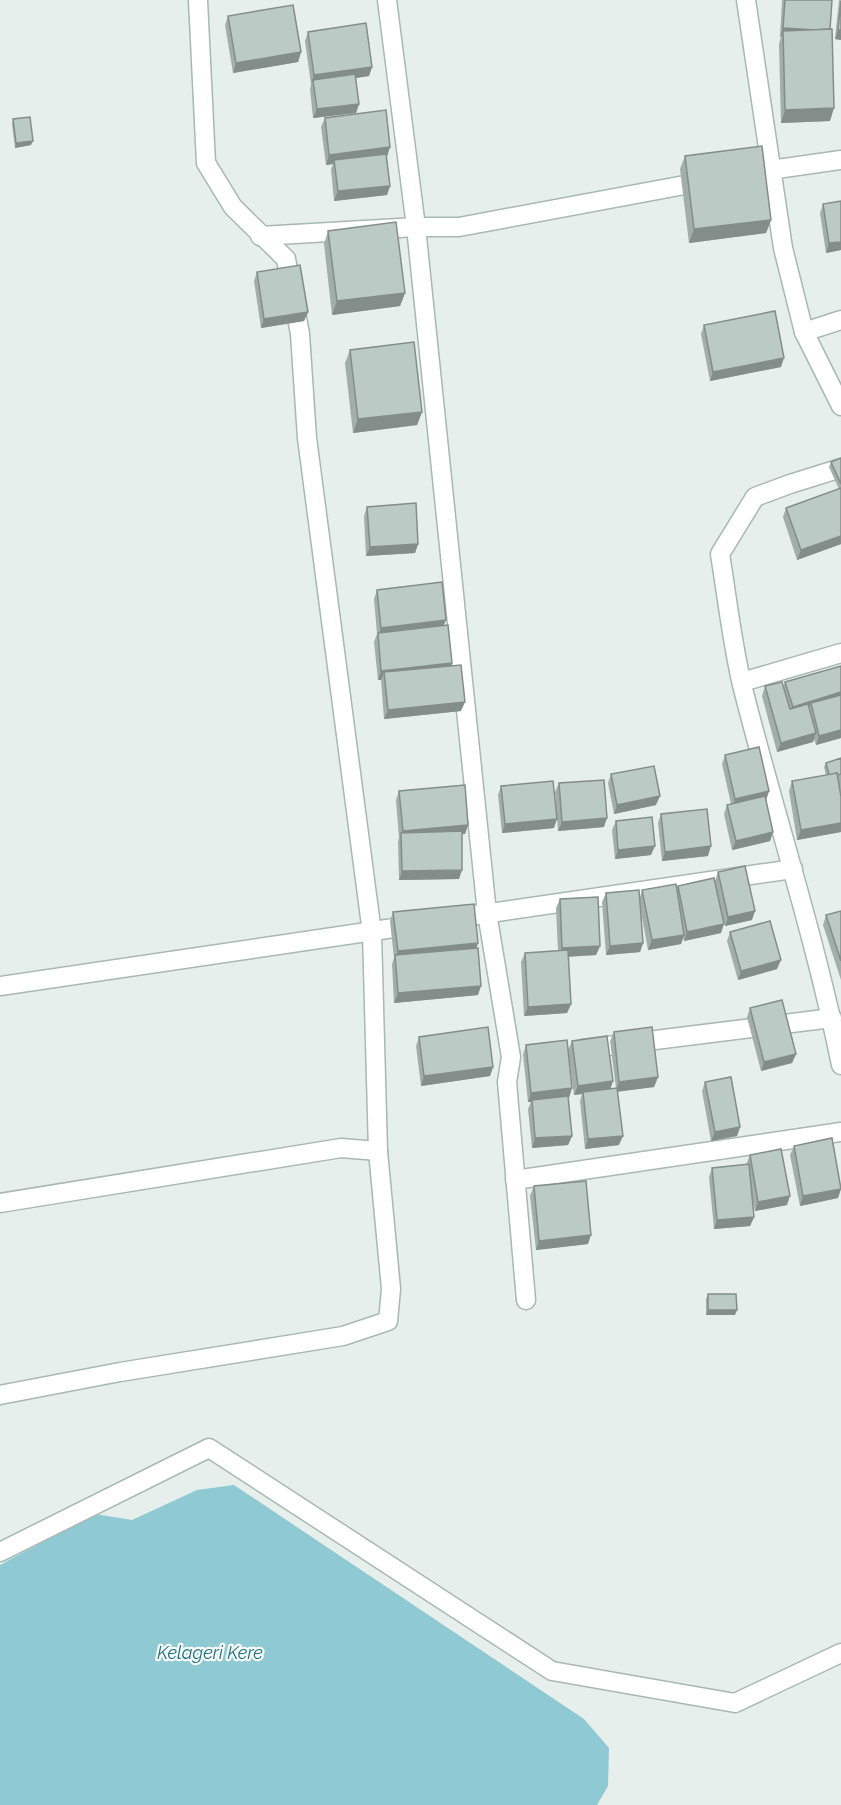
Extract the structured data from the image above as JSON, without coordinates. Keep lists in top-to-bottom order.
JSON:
{
  "water": ["Kelageri Kere"]
}
